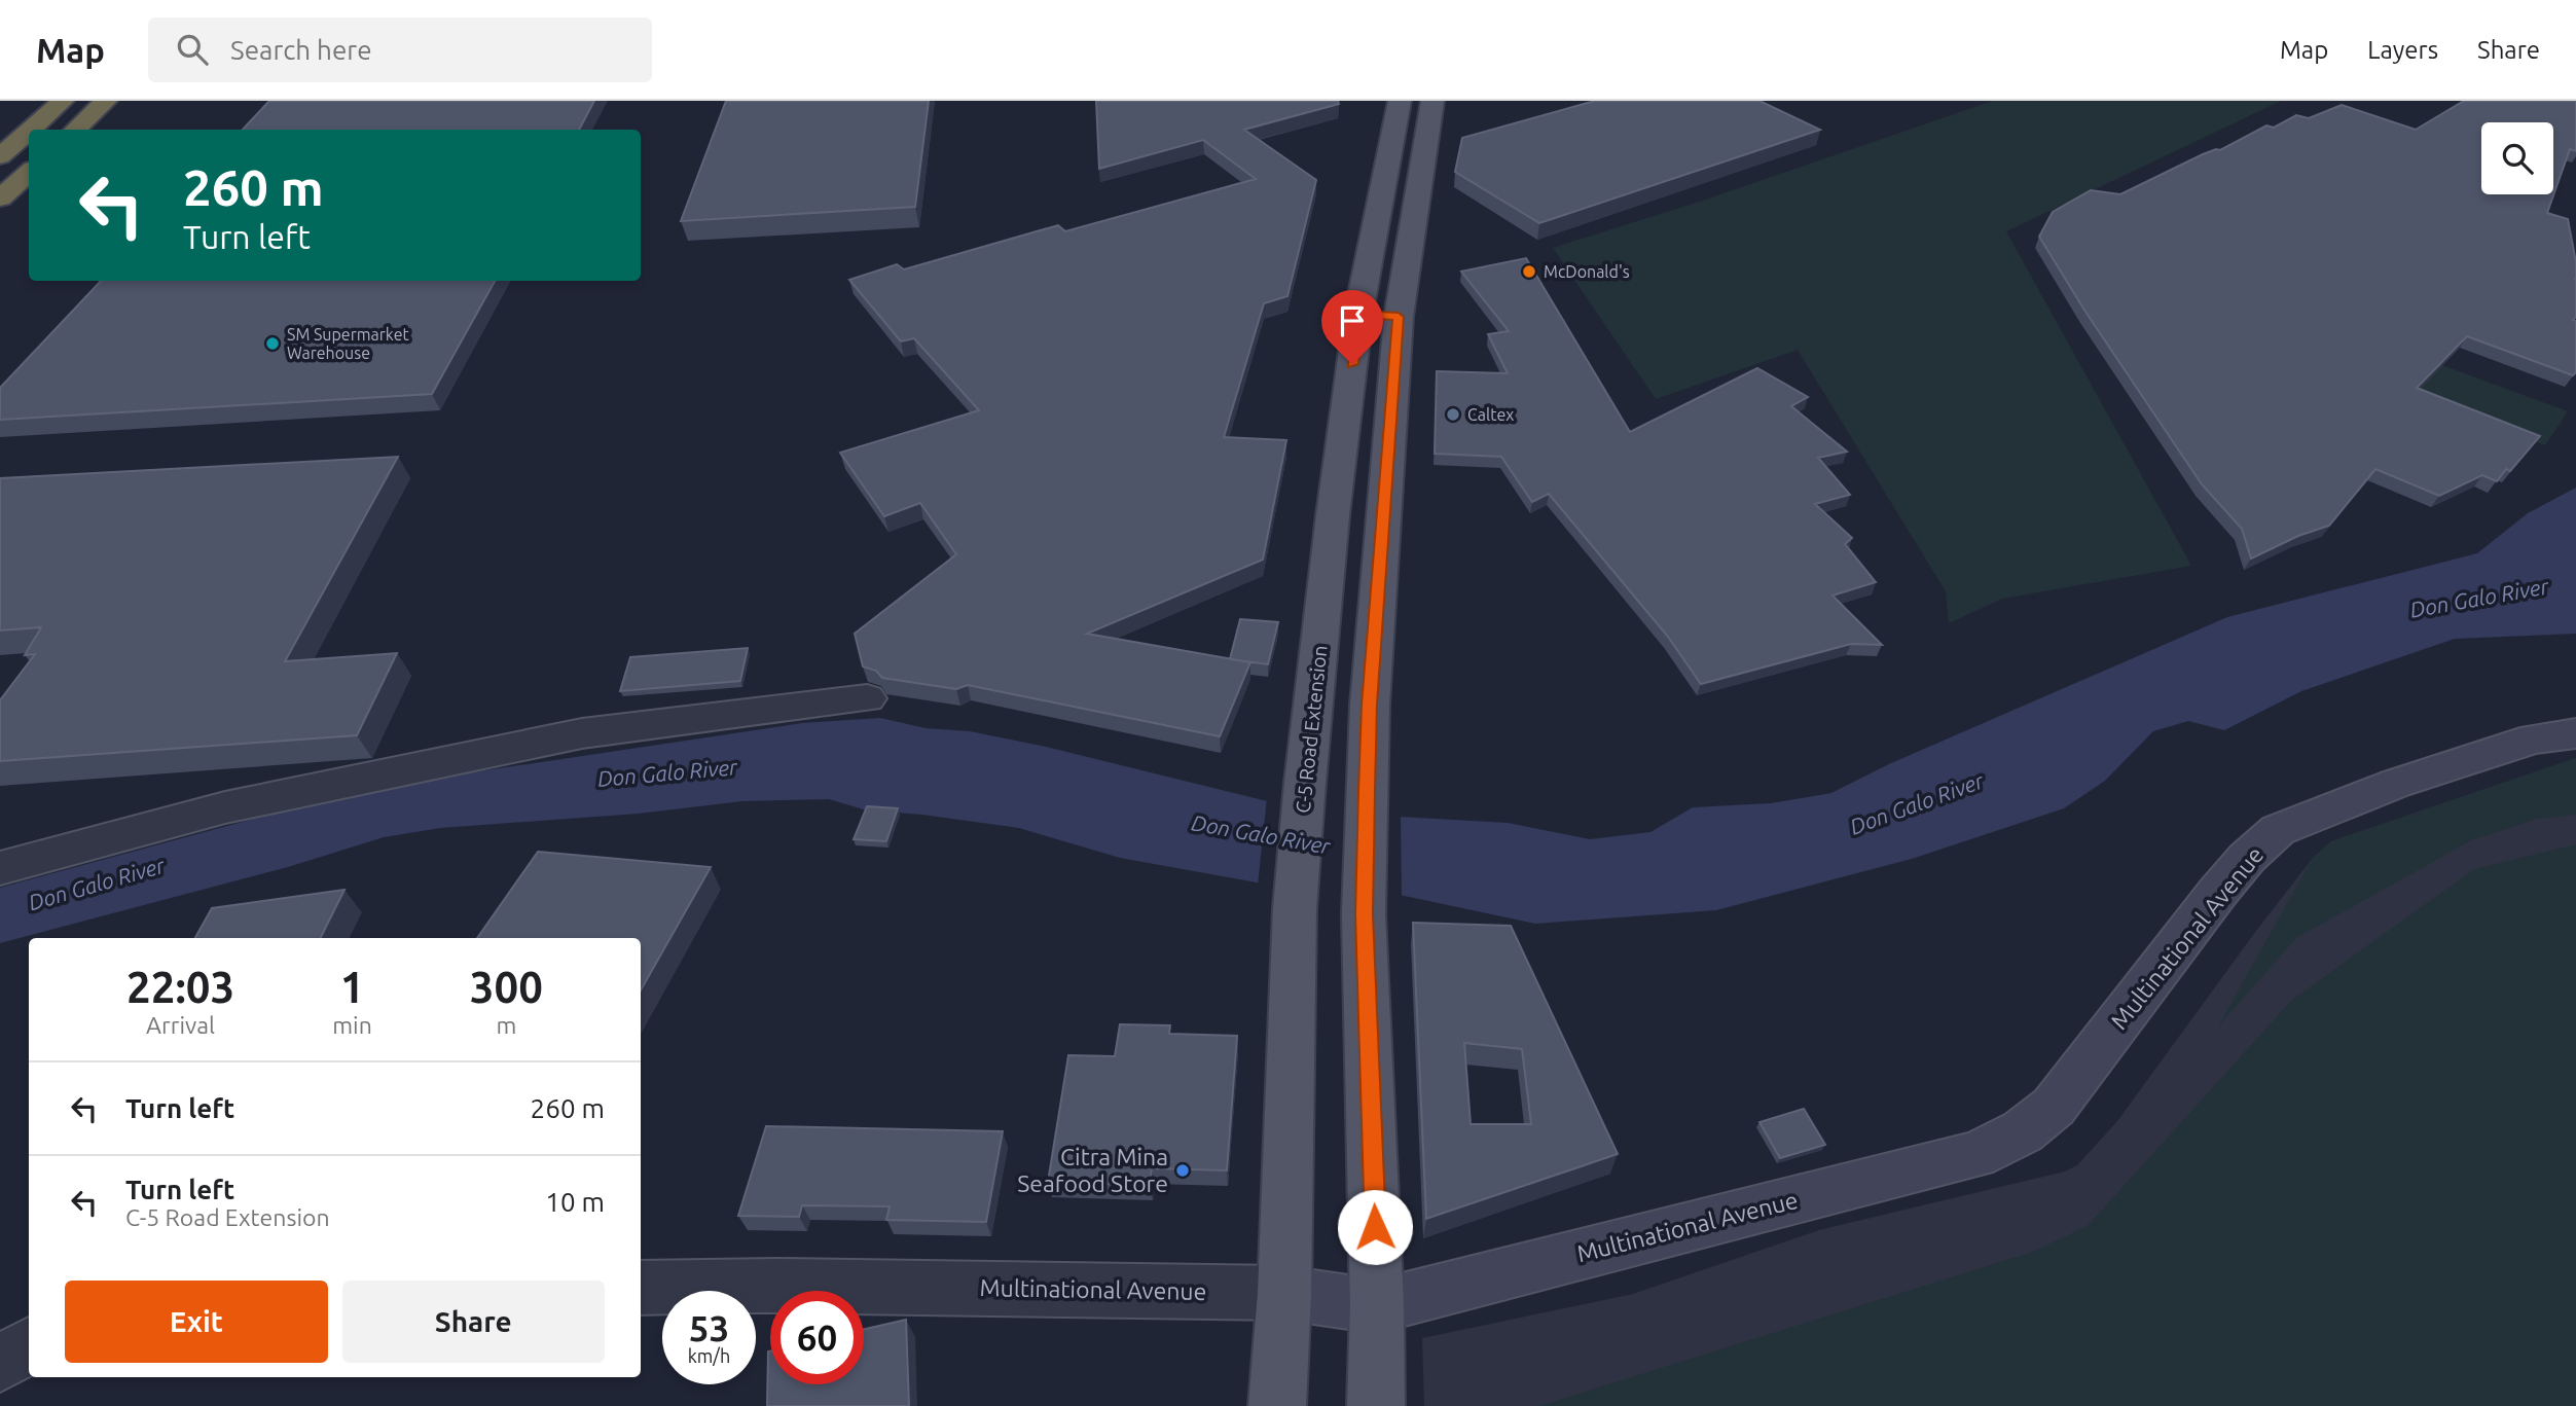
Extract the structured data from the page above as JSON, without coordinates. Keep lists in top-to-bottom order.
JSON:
{
  "streets": {
    "main road": ["C-5 Road Extension"],
    "street": ["Multinational Avenue"]
  },
  "crossings": [
    ["C-5 Road Extension", "Multinational Avenue"]
  ],
  "water": ["Don Galo River"],
  "places": [
    "McDonald's",
    "SM Supermarket Warehouse",
    "Caltex",
    "Citra Mina Seafood Store"
  ],
  "page": {
    "header": "Map",
    "search": "Search here",
    "nav": ["Map", "Layers", "Share"],
    "turn": ["260 m", "Turn left"],
    "eta": [
      "22:03",
      "Arrival",
      "1",
      "min",
      "300",
      "m"
    ],
    "list": [
      {
        "name": "Turn left",
        "value": "260 m"
      },
      {
        "name": "Turn left",
        "note": "C-5 Road Extension",
        "value": "10 m"
      }
    ],
    "buttons": ["Exit", "Share"],
    "speed": "53 km/h",
    "limit": "60"
  }
}
